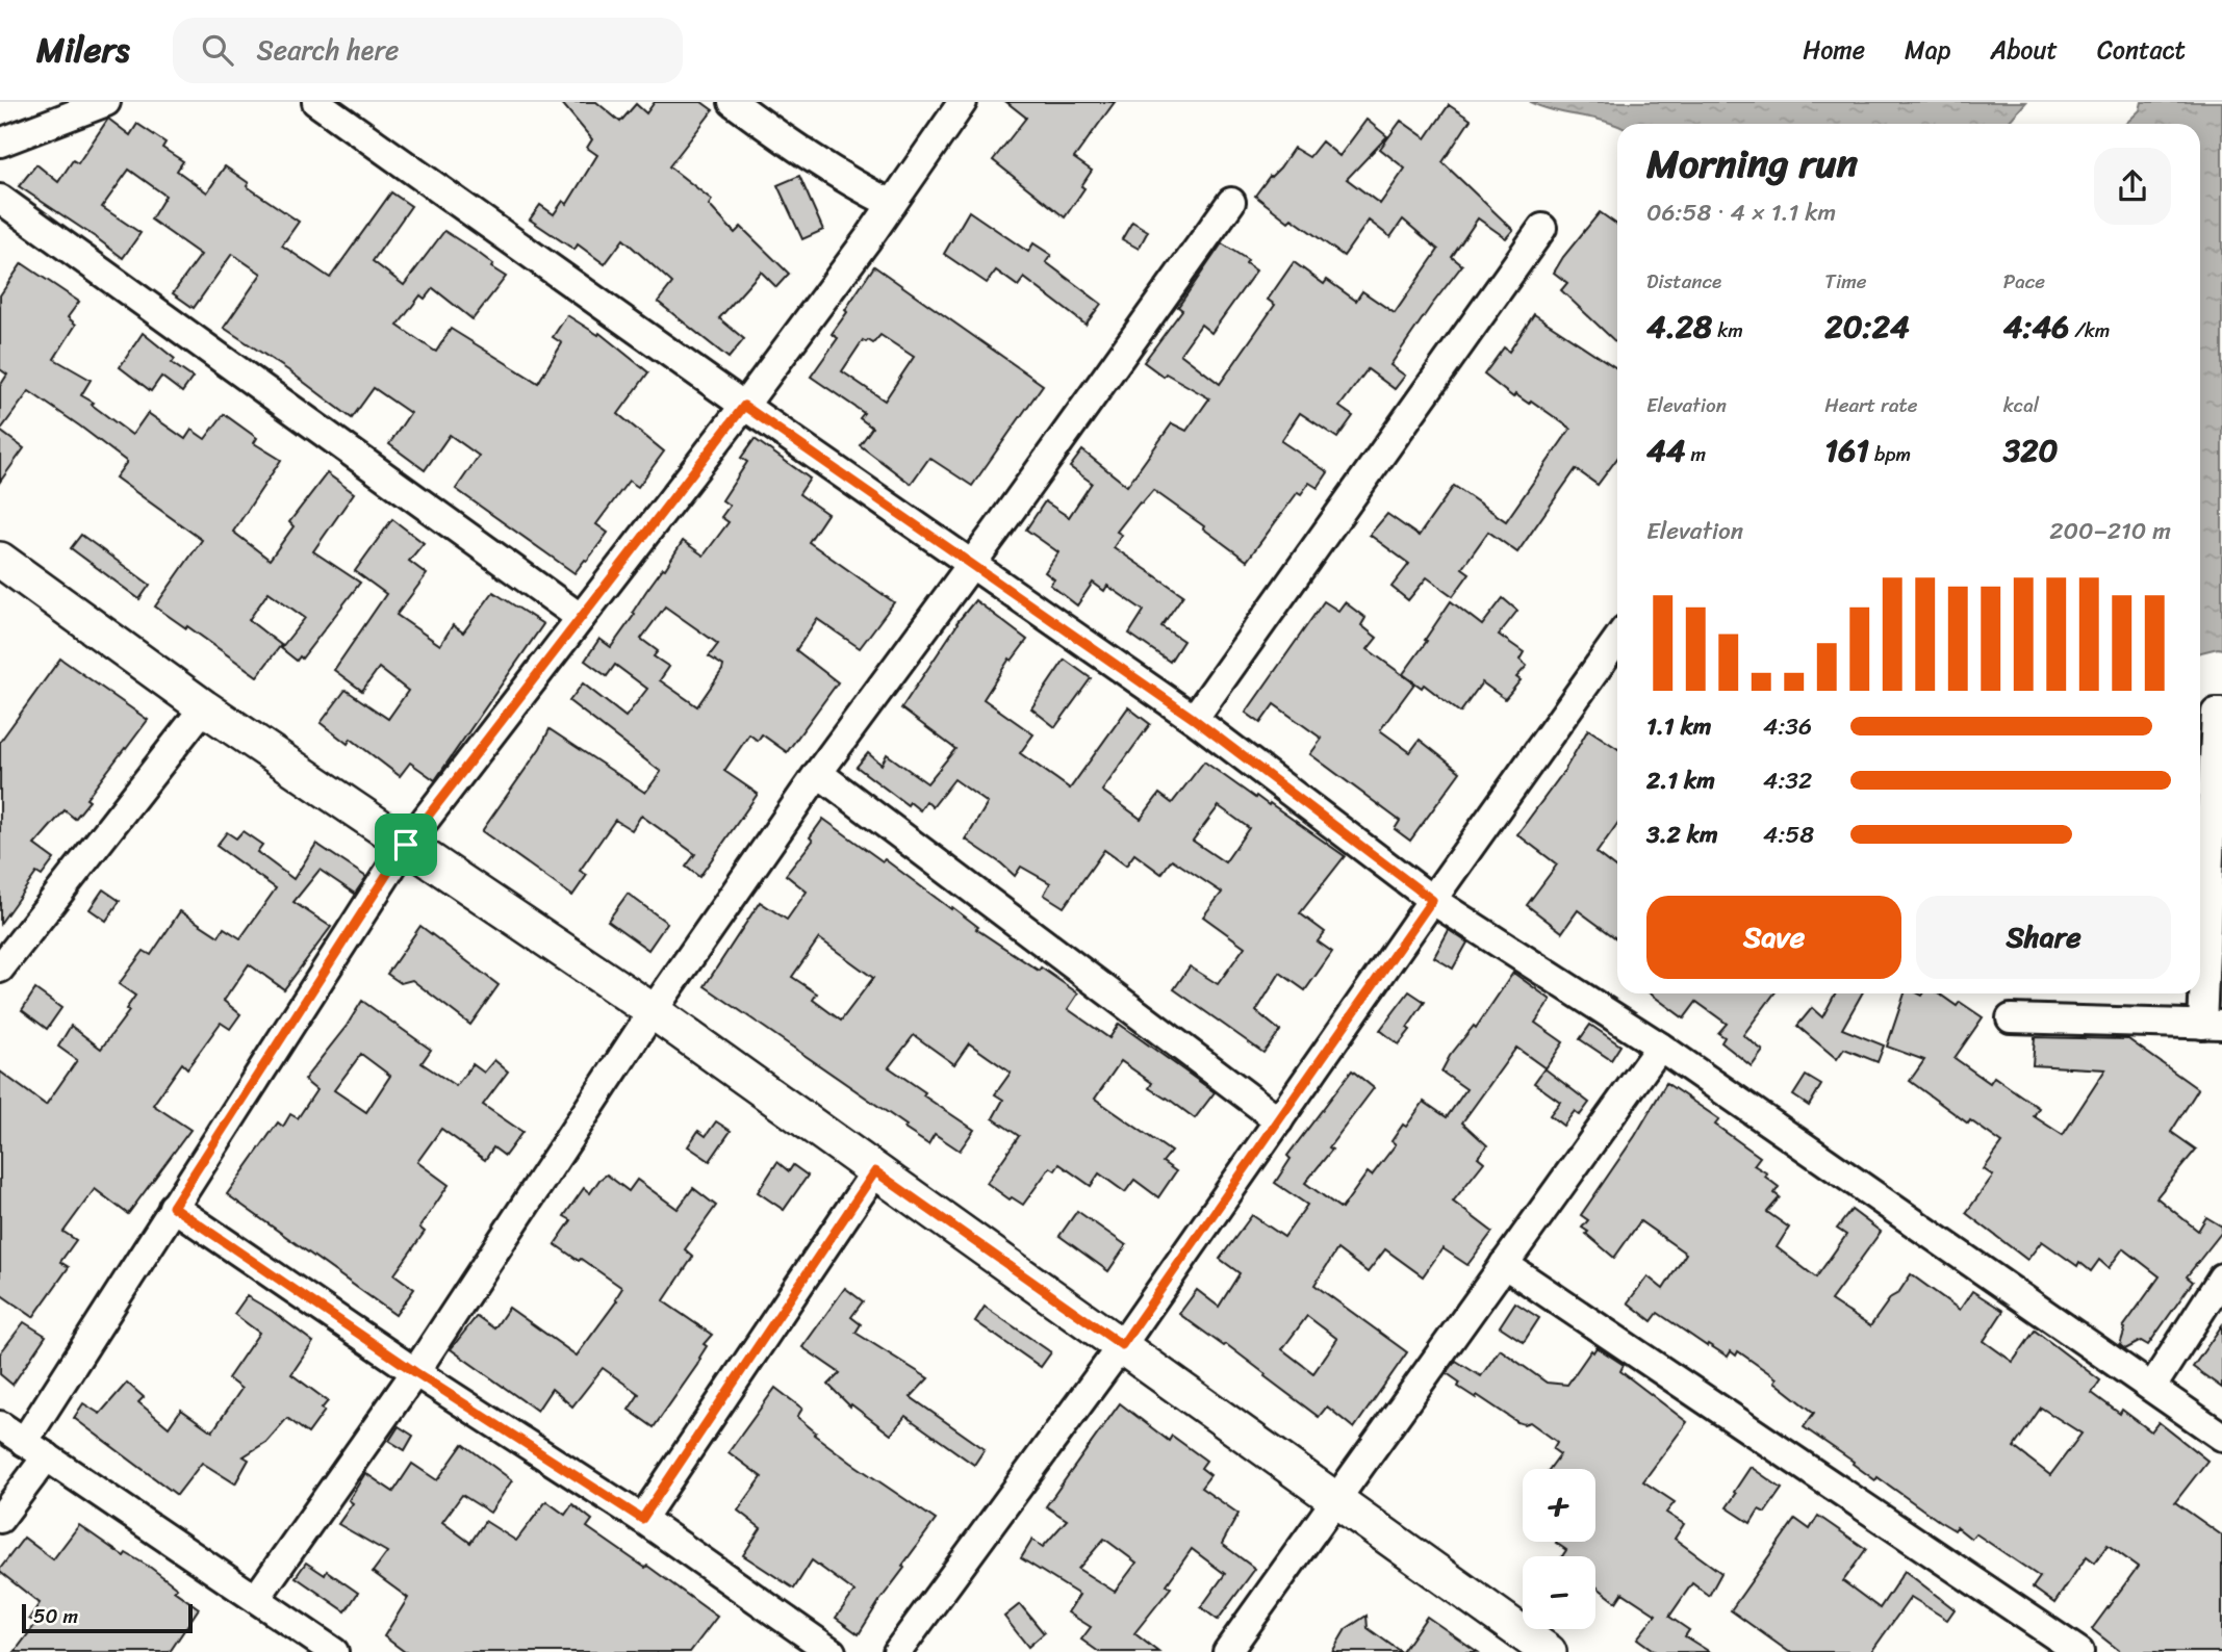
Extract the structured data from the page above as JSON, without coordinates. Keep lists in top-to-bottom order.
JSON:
{
  "scale_bar": "50 m",
  "page": {
    "header": "Milers",
    "search": "Search here",
    "nav": [
      "Home",
      "Map",
      "About",
      "Contact"
    ],
    "heading": ["Morning run", "06:58 · 4 × 1.1 km"],
    "stats": [
      ["Distance", "4.28 km"],
      ["Time", "20:24"],
      ["Pace", "4:46 /km"],
      ["Elevation", "44 m"],
      ["Heart rate", "161 bpm"],
      ["kcal", "320"]
    ],
    "chart": ["Elevation", "200–210 m"],
    "list": [
      {
        "name": "1.1 km",
        "note": "4:36"
      },
      {
        "name": "2.1 km",
        "note": "4:32"
      },
      {
        "name": "3.2 km",
        "note": "4:58"
      }
    ],
    "buttons": ["Save", "Share"],
    "map_buttons": ["+", "−"],
    "scale": "50 m"
  }
}
